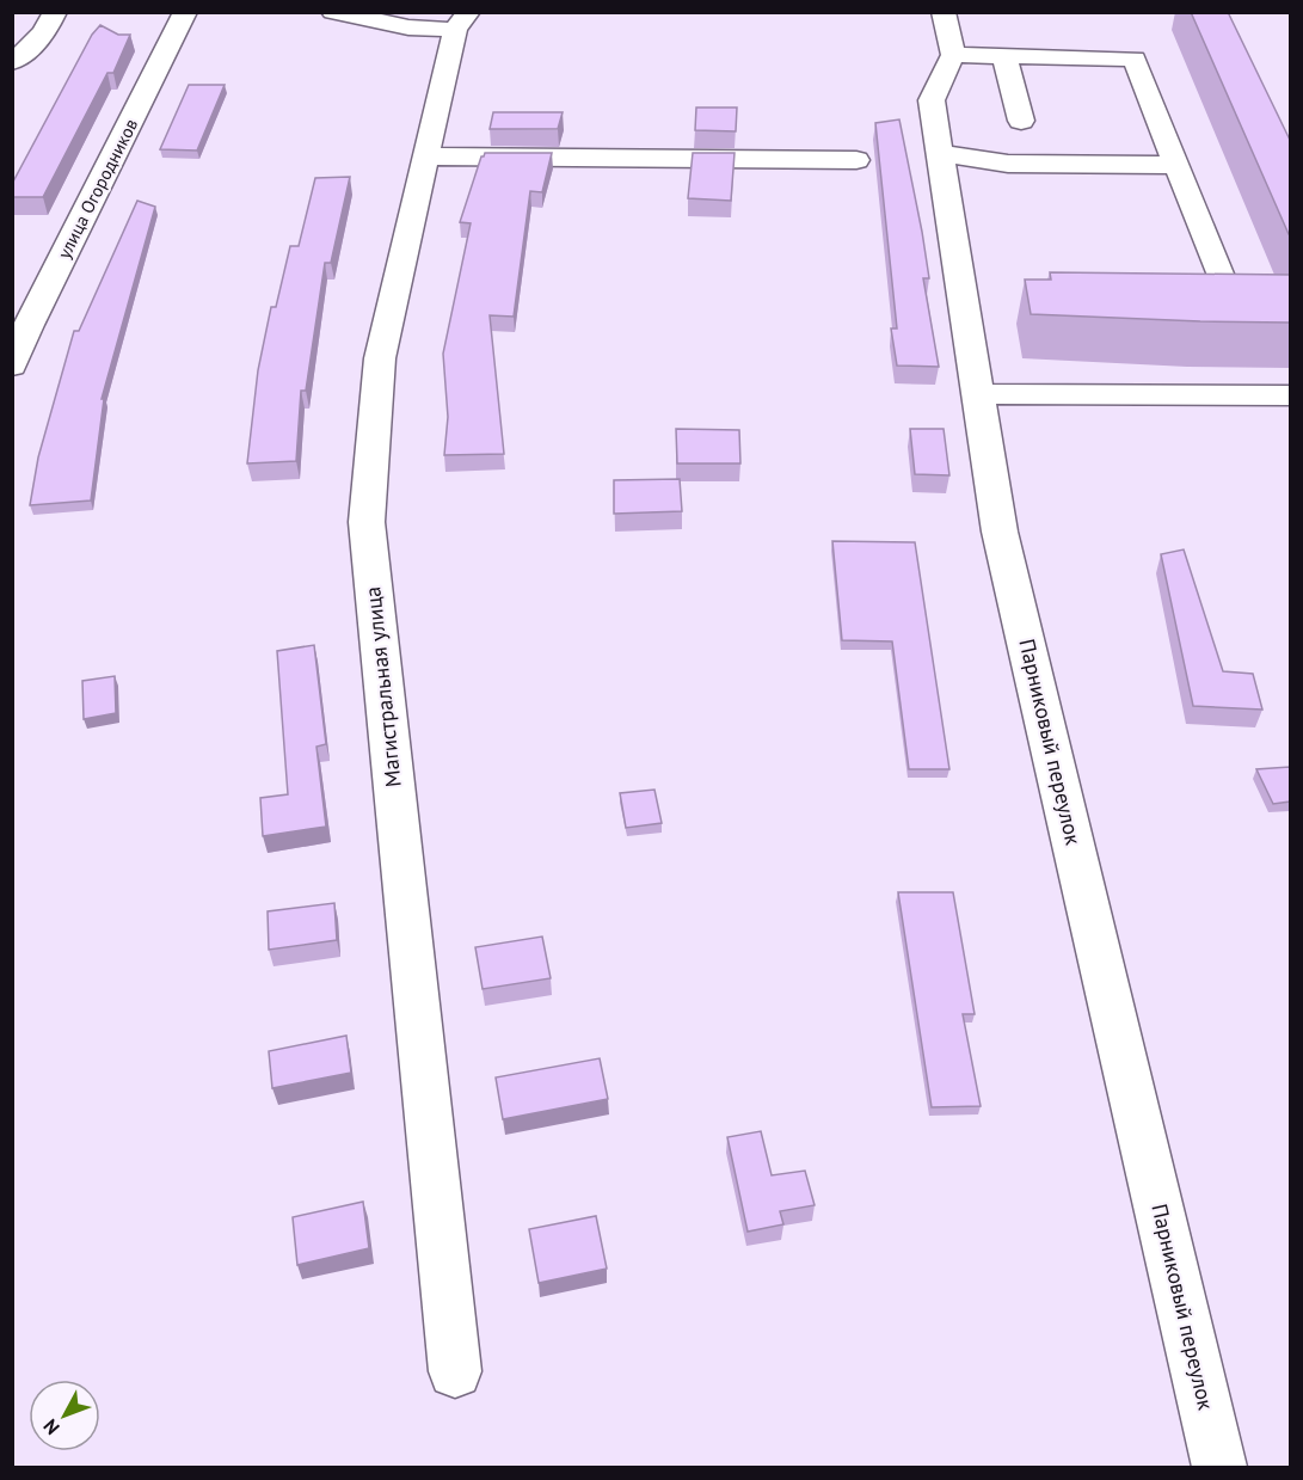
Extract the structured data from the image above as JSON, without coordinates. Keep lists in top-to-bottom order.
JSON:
{
  "streets": {
    "street": ["улица Огородников", "Магистральная улица", "Парниковый переулок"]
  },
  "north": "bottom left"
}
